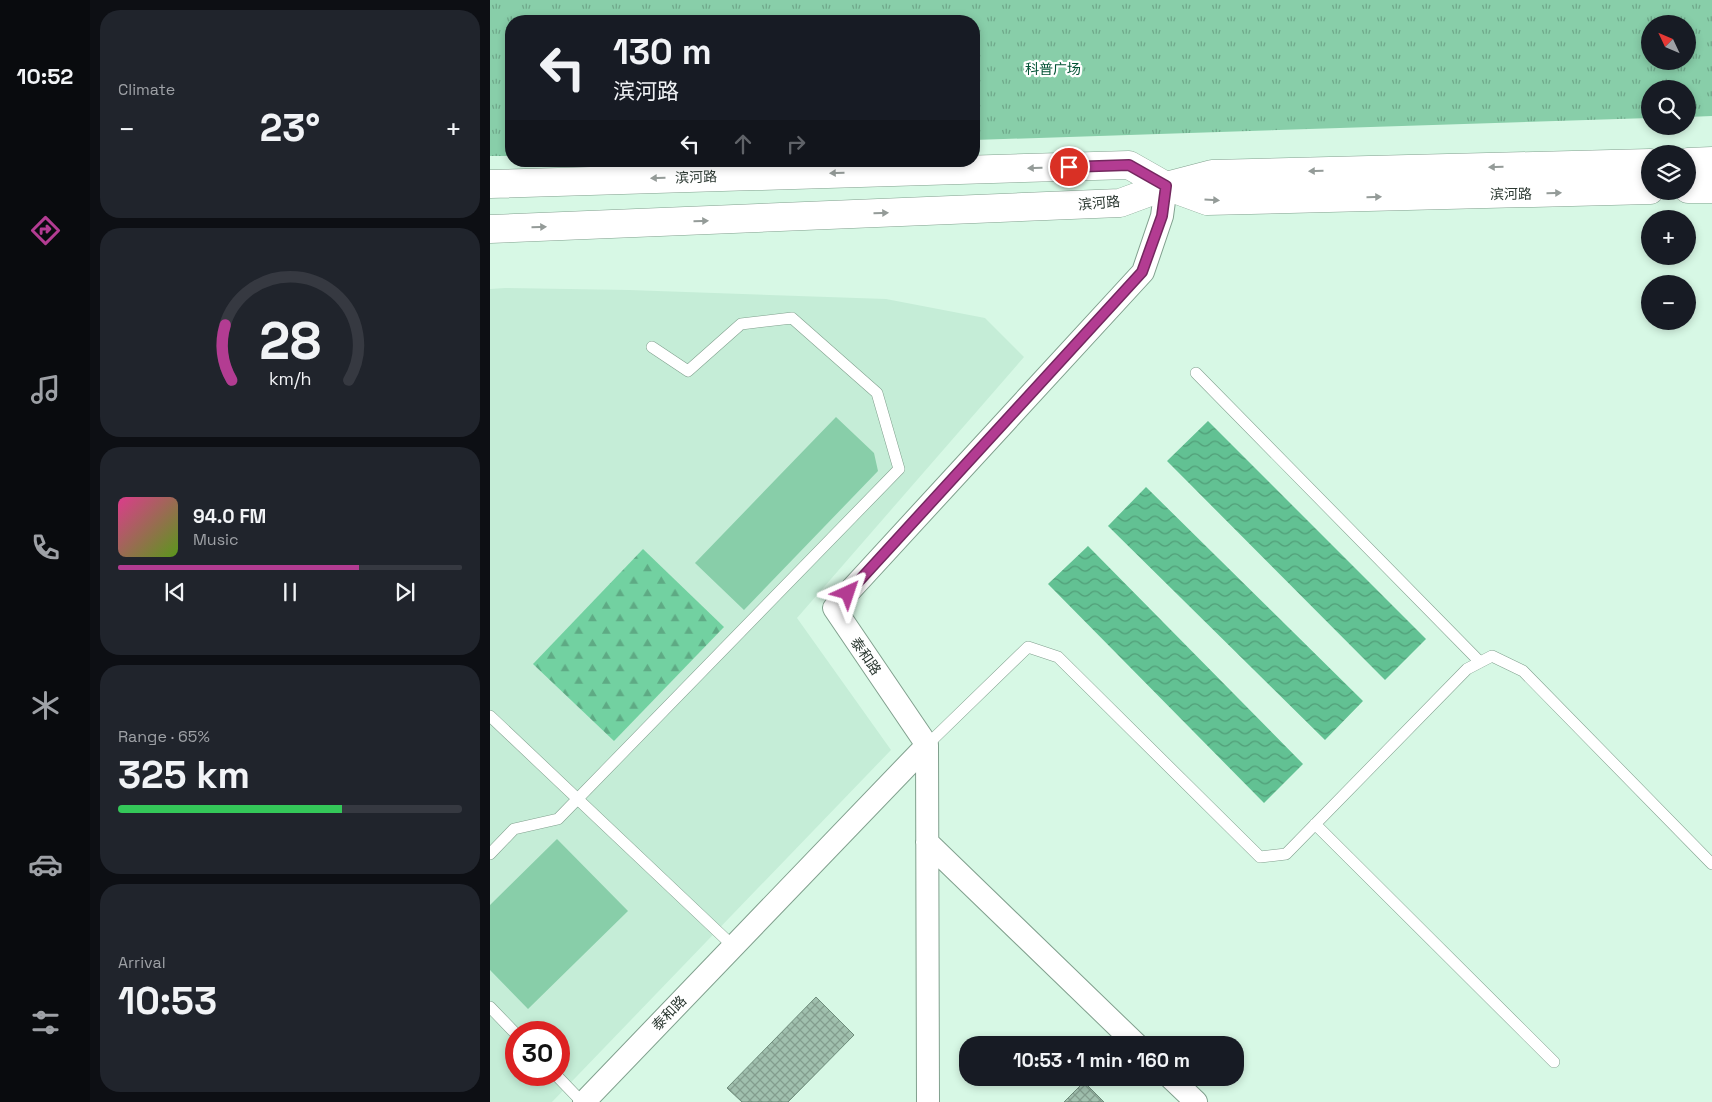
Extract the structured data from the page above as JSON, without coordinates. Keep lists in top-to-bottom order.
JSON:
{
  "streets": {
    "main road": ["滨河路"],
    "street": ["泰和路"]
  },
  "crossings": [
    ["滨河路", "泰和路"]
  ],
  "parks": ["科普广场"],
  "north": "top left",
  "page": {
    "tabs": "10:52",
    "tile": [
      "Climate",
      ["Range · 65%", "325 km"],
      ["Arrival", "10:53"]
    ],
    "map_buttons": ["+", "−"],
    "turn": ["130 m", "滨河路"],
    "heat": ["−", "23°", "+"],
    "song": ["94.0 FM", "Music"],
    "limit": "30",
    "trip": "10:53 · 1 min · 160 m",
    "gauge": ["28", "km/h"]
  }
}
